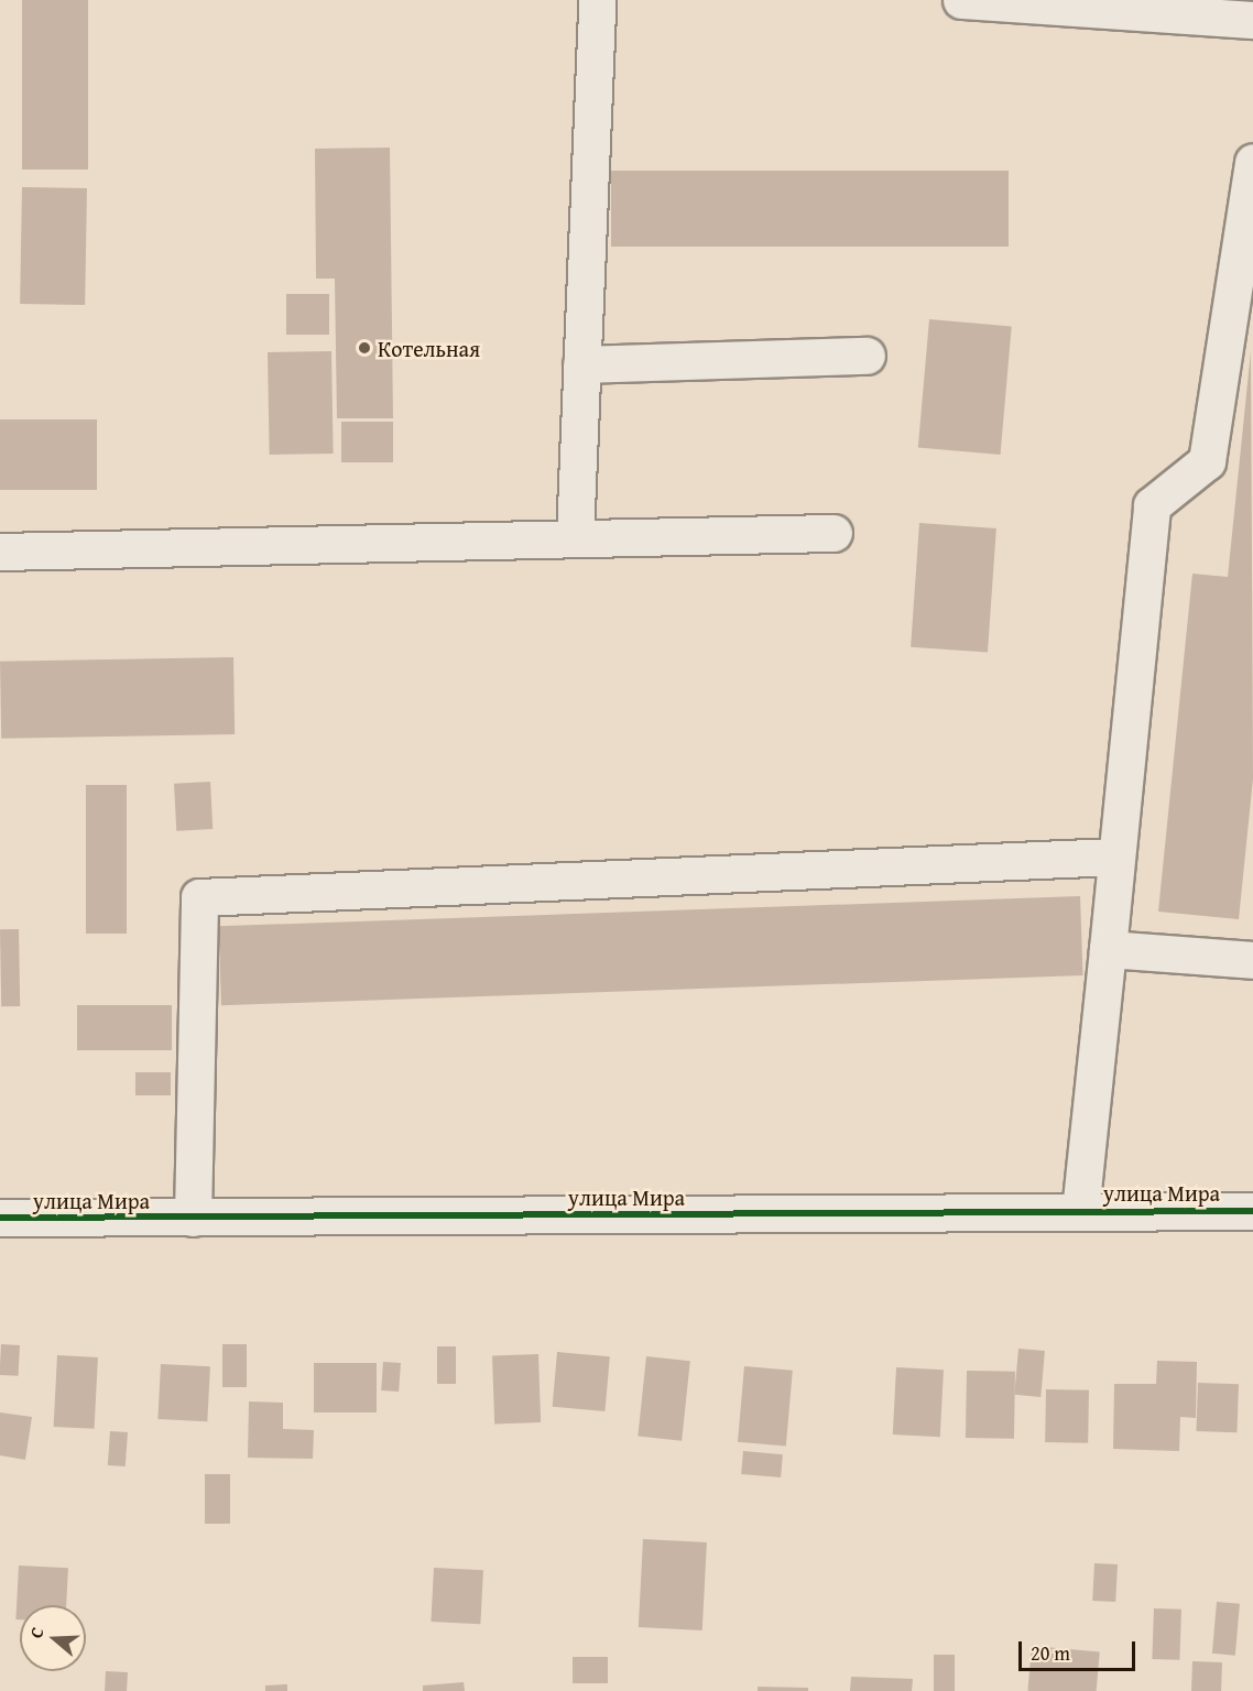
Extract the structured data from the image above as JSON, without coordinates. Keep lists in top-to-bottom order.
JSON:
{
  "streets": {
    "street": ["улица Мира"]
  },
  "places": ["Котельная"],
  "scale_bar": "20 m",
  "north": "left"
}
